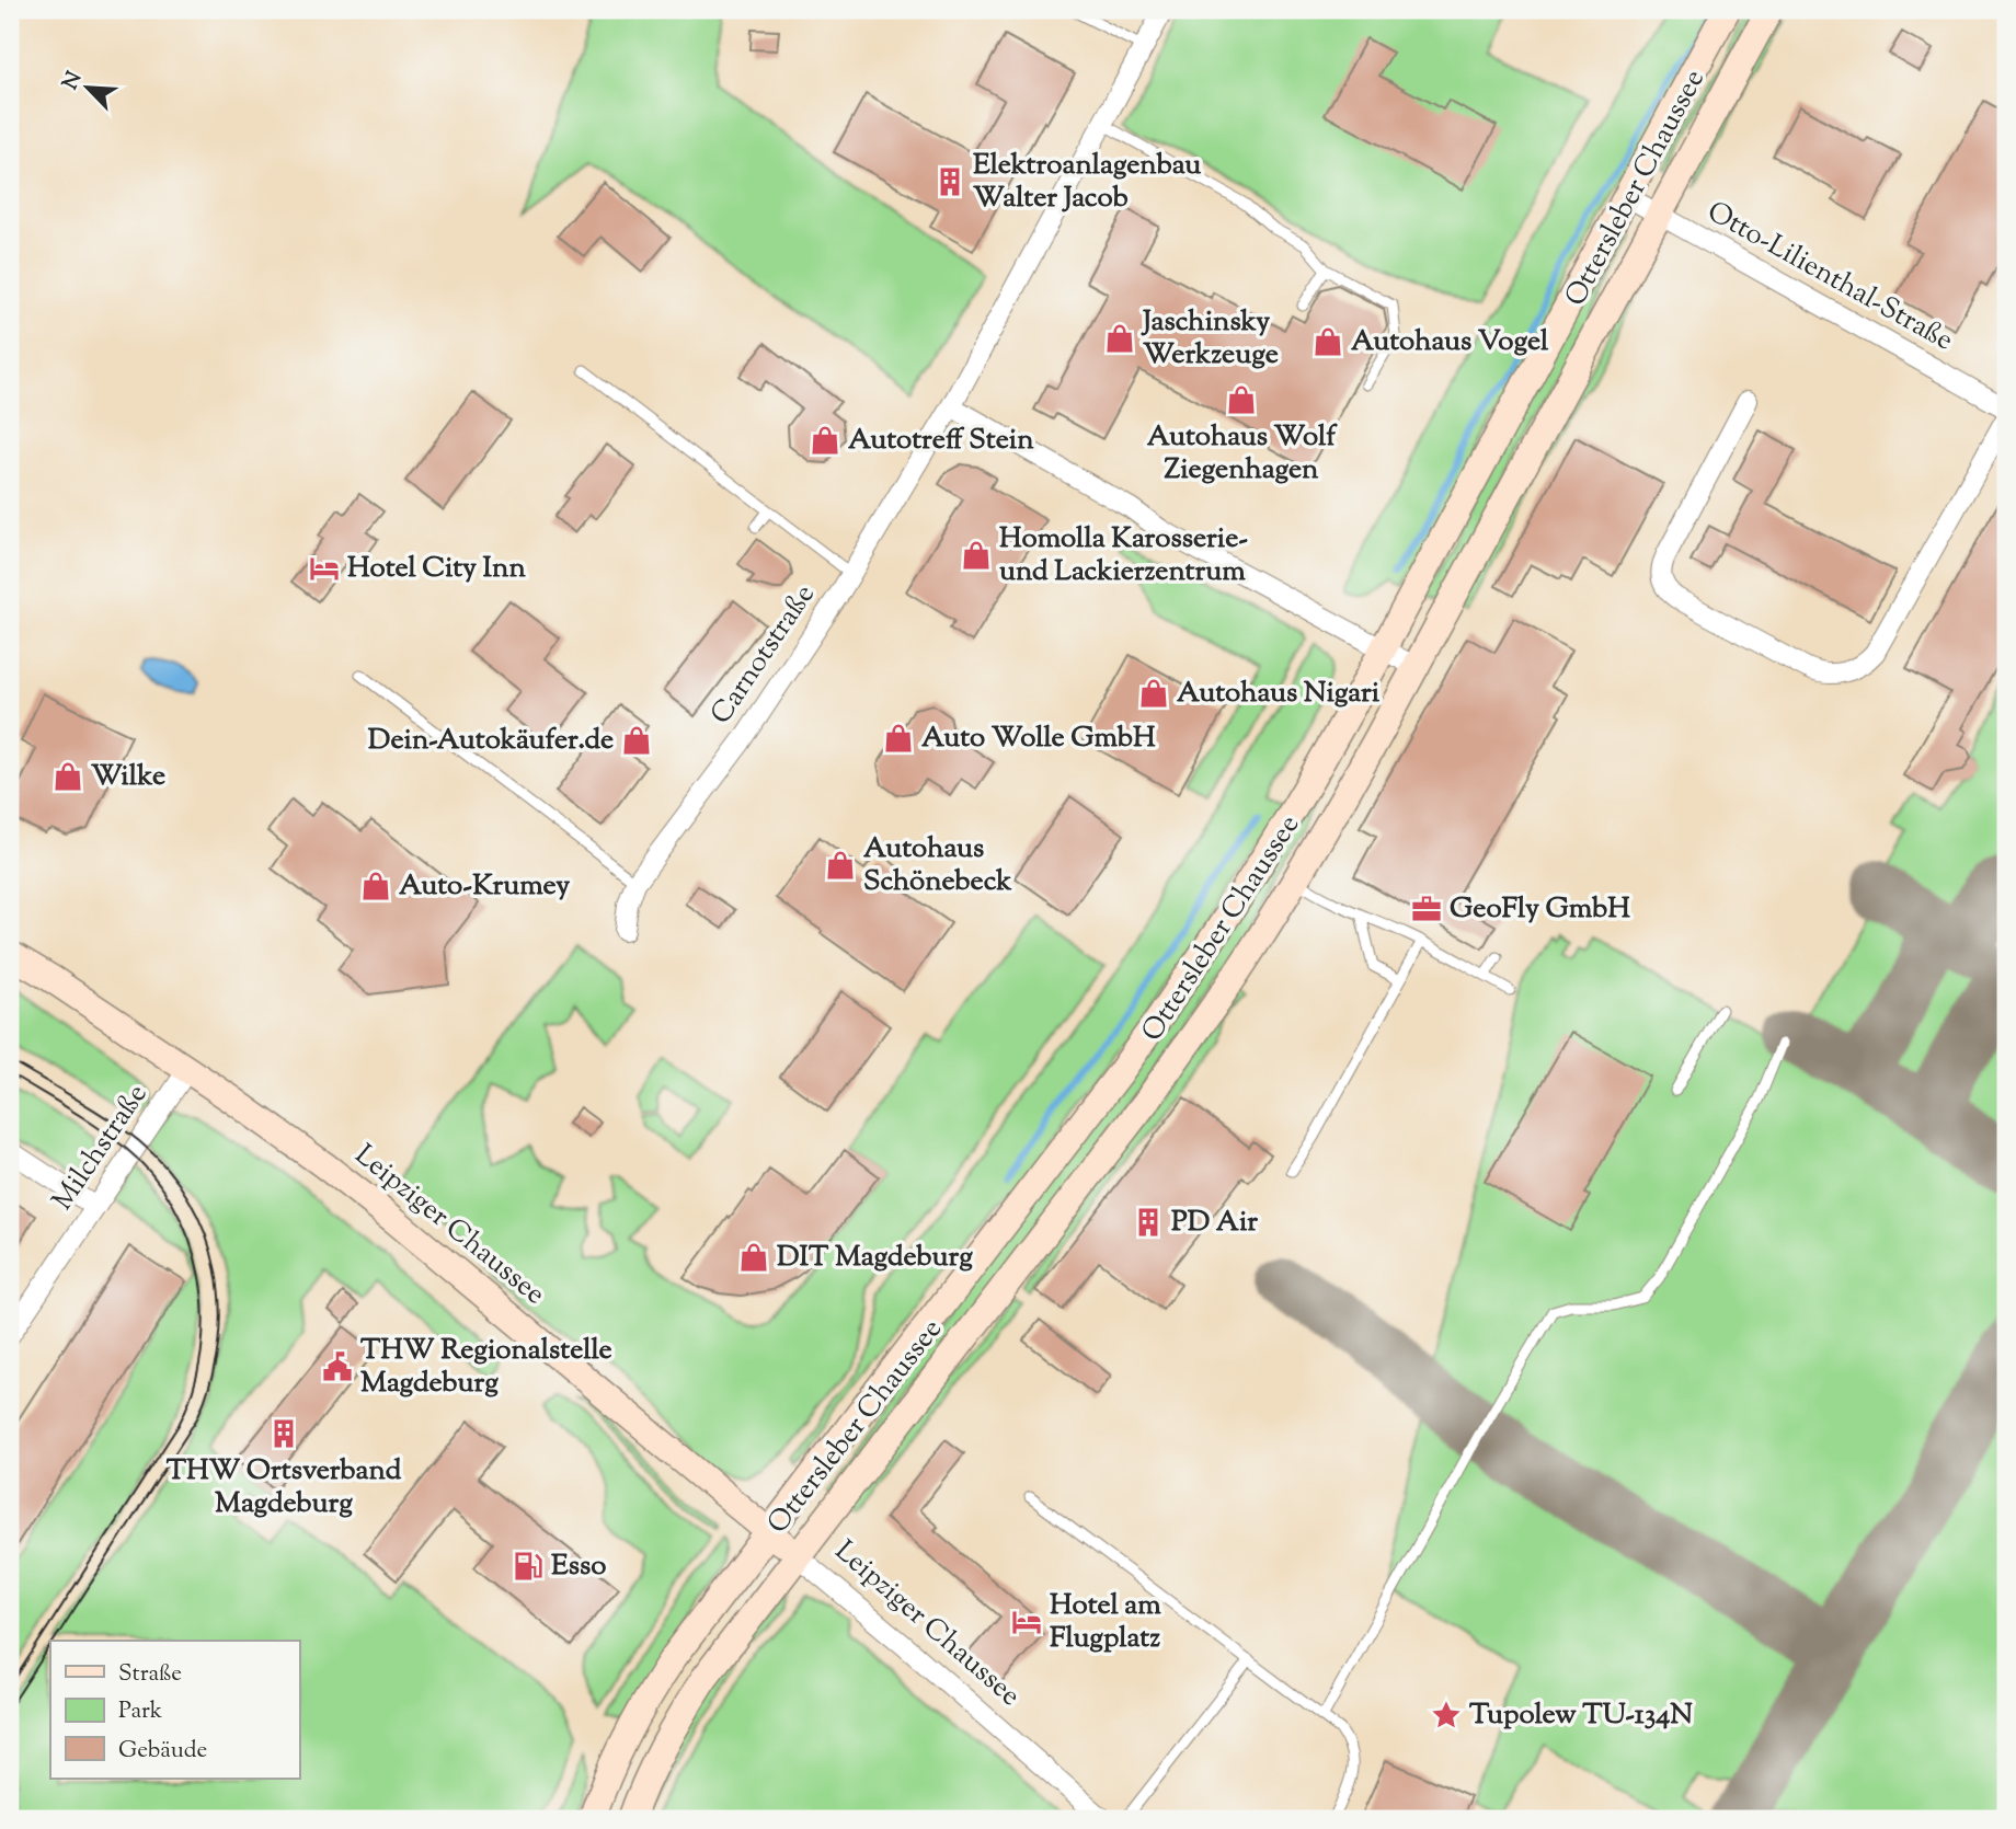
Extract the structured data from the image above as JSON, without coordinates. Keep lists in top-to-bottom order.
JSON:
{
  "streets": {
    "main road": ["Ottersleber Chaussee", "Leipziger Chaussee"],
    "street": ["Otto-Lilienthal-Straße", "Carnotstraße", "Milchstraße"]
  },
  "crossings": [
    ["Ottersleber Chaussee", "Otto-Lilienthal-Straße"],
    ["Ottersleber Chaussee", "Leipziger Chaussee"],
    ["Milchstraße", "Leipziger Chaussee"]
  ],
  "places": {
    "building": ["Elektroanlagenbau Walter Jacob", "PD Air", "THW Ortsverband Magdeburg"],
    "shop": [
      "Jaschinsky Werkzeuge",
      "Autohaus Vogel",
      "Autohaus Wolf Ziegenhagen",
      "Autotreff Stein",
      "Homolla Karosserie- und Lackierzentrum",
      "Autohaus Nigari",
      "Auto Wolle GmbH",
      "Dein-Autokäufer.de",
      "Wilke",
      "Autohaus Schönebeck",
      "Auto-Krumey",
      "DIT Magdeburg"
    ],
    "hotel": ["Hotel City Inn", "Hotel am Flugplatz"],
    "office": ["GeoFly GmbH"],
    "public building": ["THW Regionalstelle Magdeburg"],
    "fuel station": ["Esso"],
    "place": ["Tupolew TU-134N"]
  },
  "legend": ["Straße", "Park", "Gebäude"],
  "north": "top left"
}
